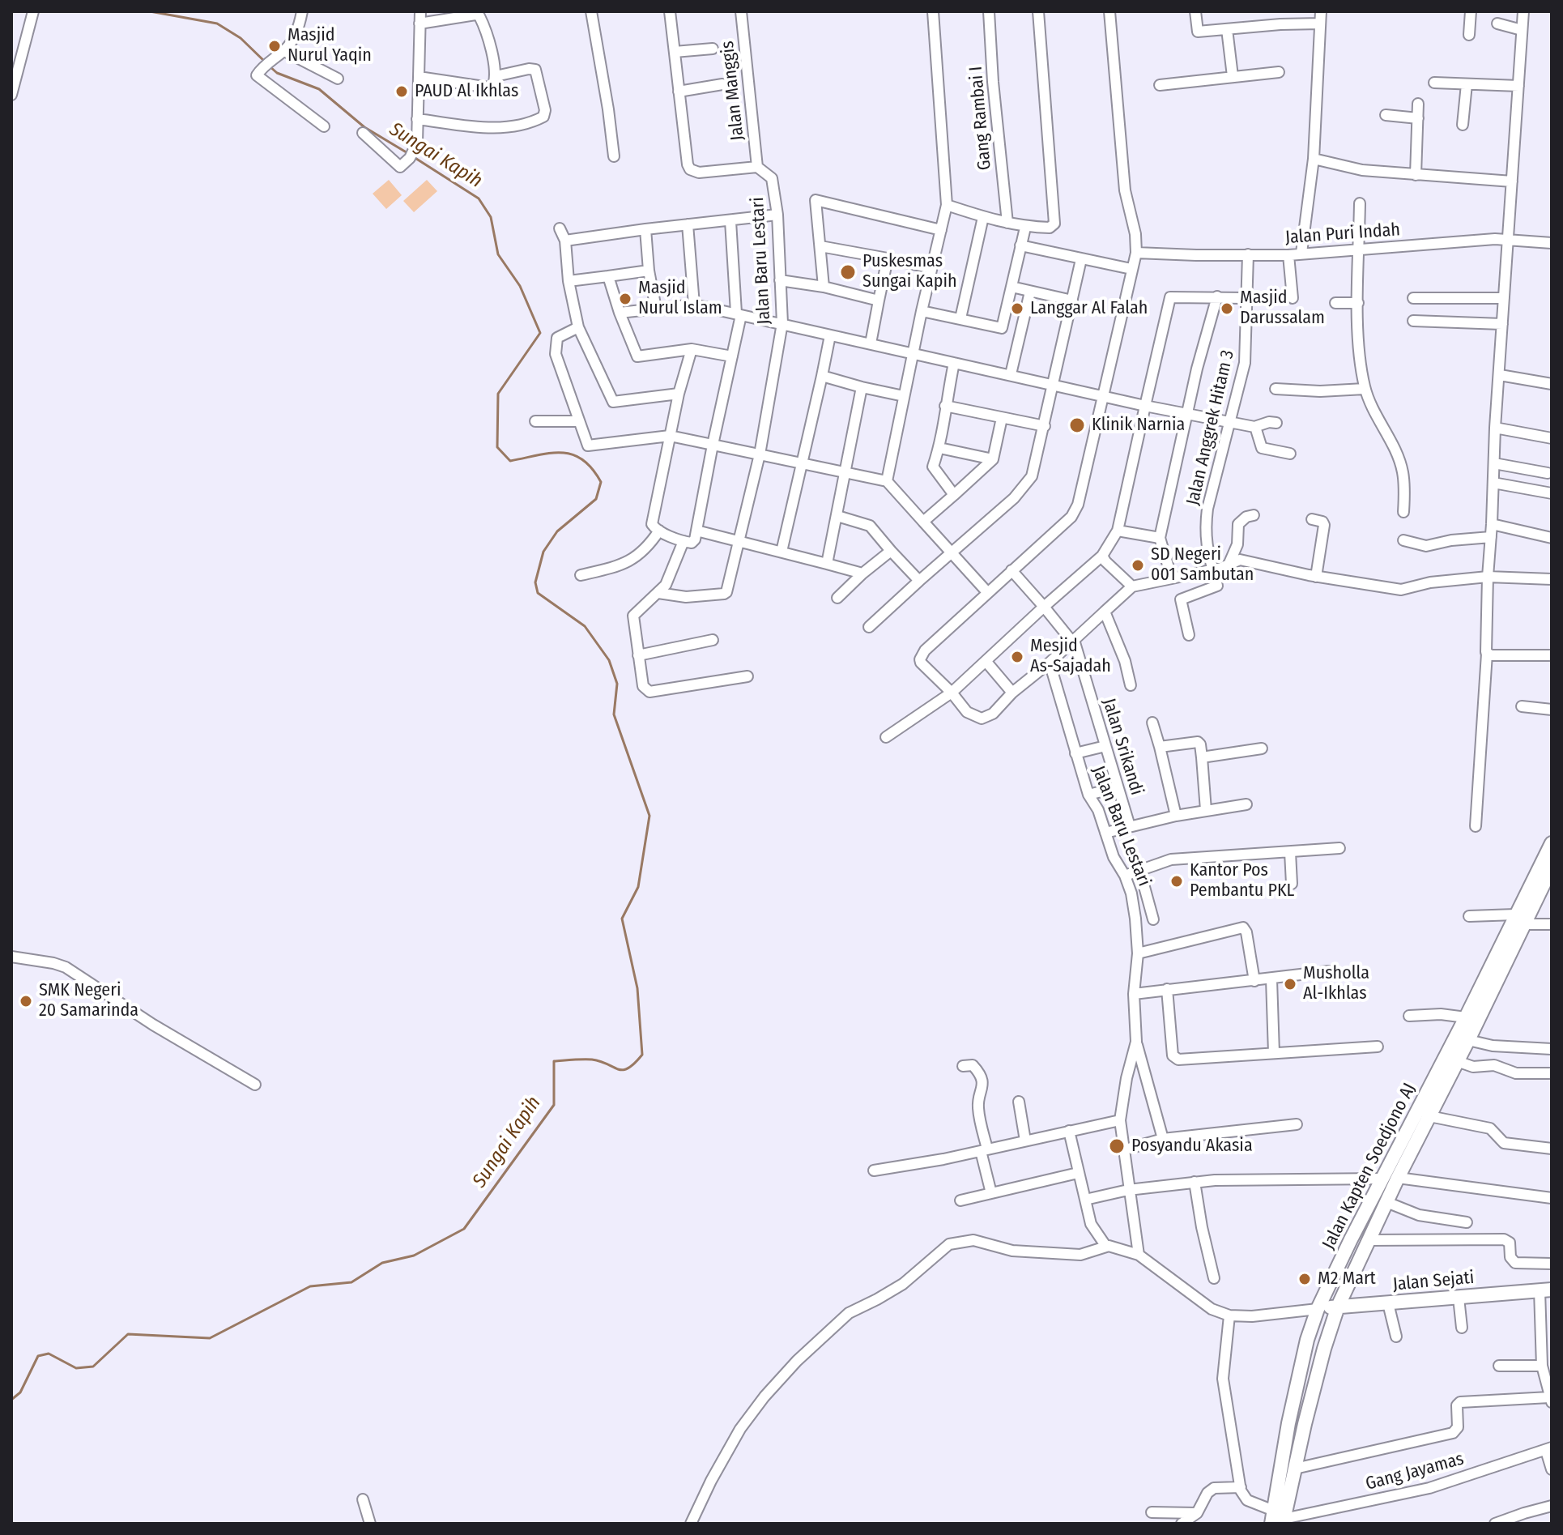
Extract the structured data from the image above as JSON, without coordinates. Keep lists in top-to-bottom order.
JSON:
{
  "streets": {
    "main road": ["Jalan Kapten Soedjono AJ", "Jalan Sejati"],
    "street": [
      "Jalan Manggis",
      "Gang Rambai I",
      "Jalan Puri Indah",
      "Jalan Baru Lestari",
      "Jalan Anggrek Hitam 3",
      "Jalan Srikandi",
      "Gang Jayamas"
    ]
  },
  "crossings": [
    ["Jalan Manggis", "Jalan Baru Lestari"],
    ["Jalan Puri Indah", "Jalan Anggrek Hitam 3"],
    ["Jalan Kapten Soedjono AJ", "Jalan Sejati"],
    ["Jalan Kapten Soedjono AJ", "Gang Jayamas"]
  ],
  "water": ["Sungai Kapih"],
  "places": [
    "Masjid Nurul Yaqin",
    "PAUD Al Ikhlas",
    "Puskesmas Sungai Kapih",
    "Masjid Nurul Islam",
    "Langgar Al Falah",
    "Masjid Darussalam",
    "Klinik Narnia",
    "SD Negeri 001 Sambutan",
    "Mesjid As-Sajadah",
    "Kantor Pos Pembantu PKL",
    "Musholla Al-Ikhlas",
    "SMK Negeri 20 Samarinda",
    "Posyandu Akasia",
    "M2 Mart"
  ]
}
